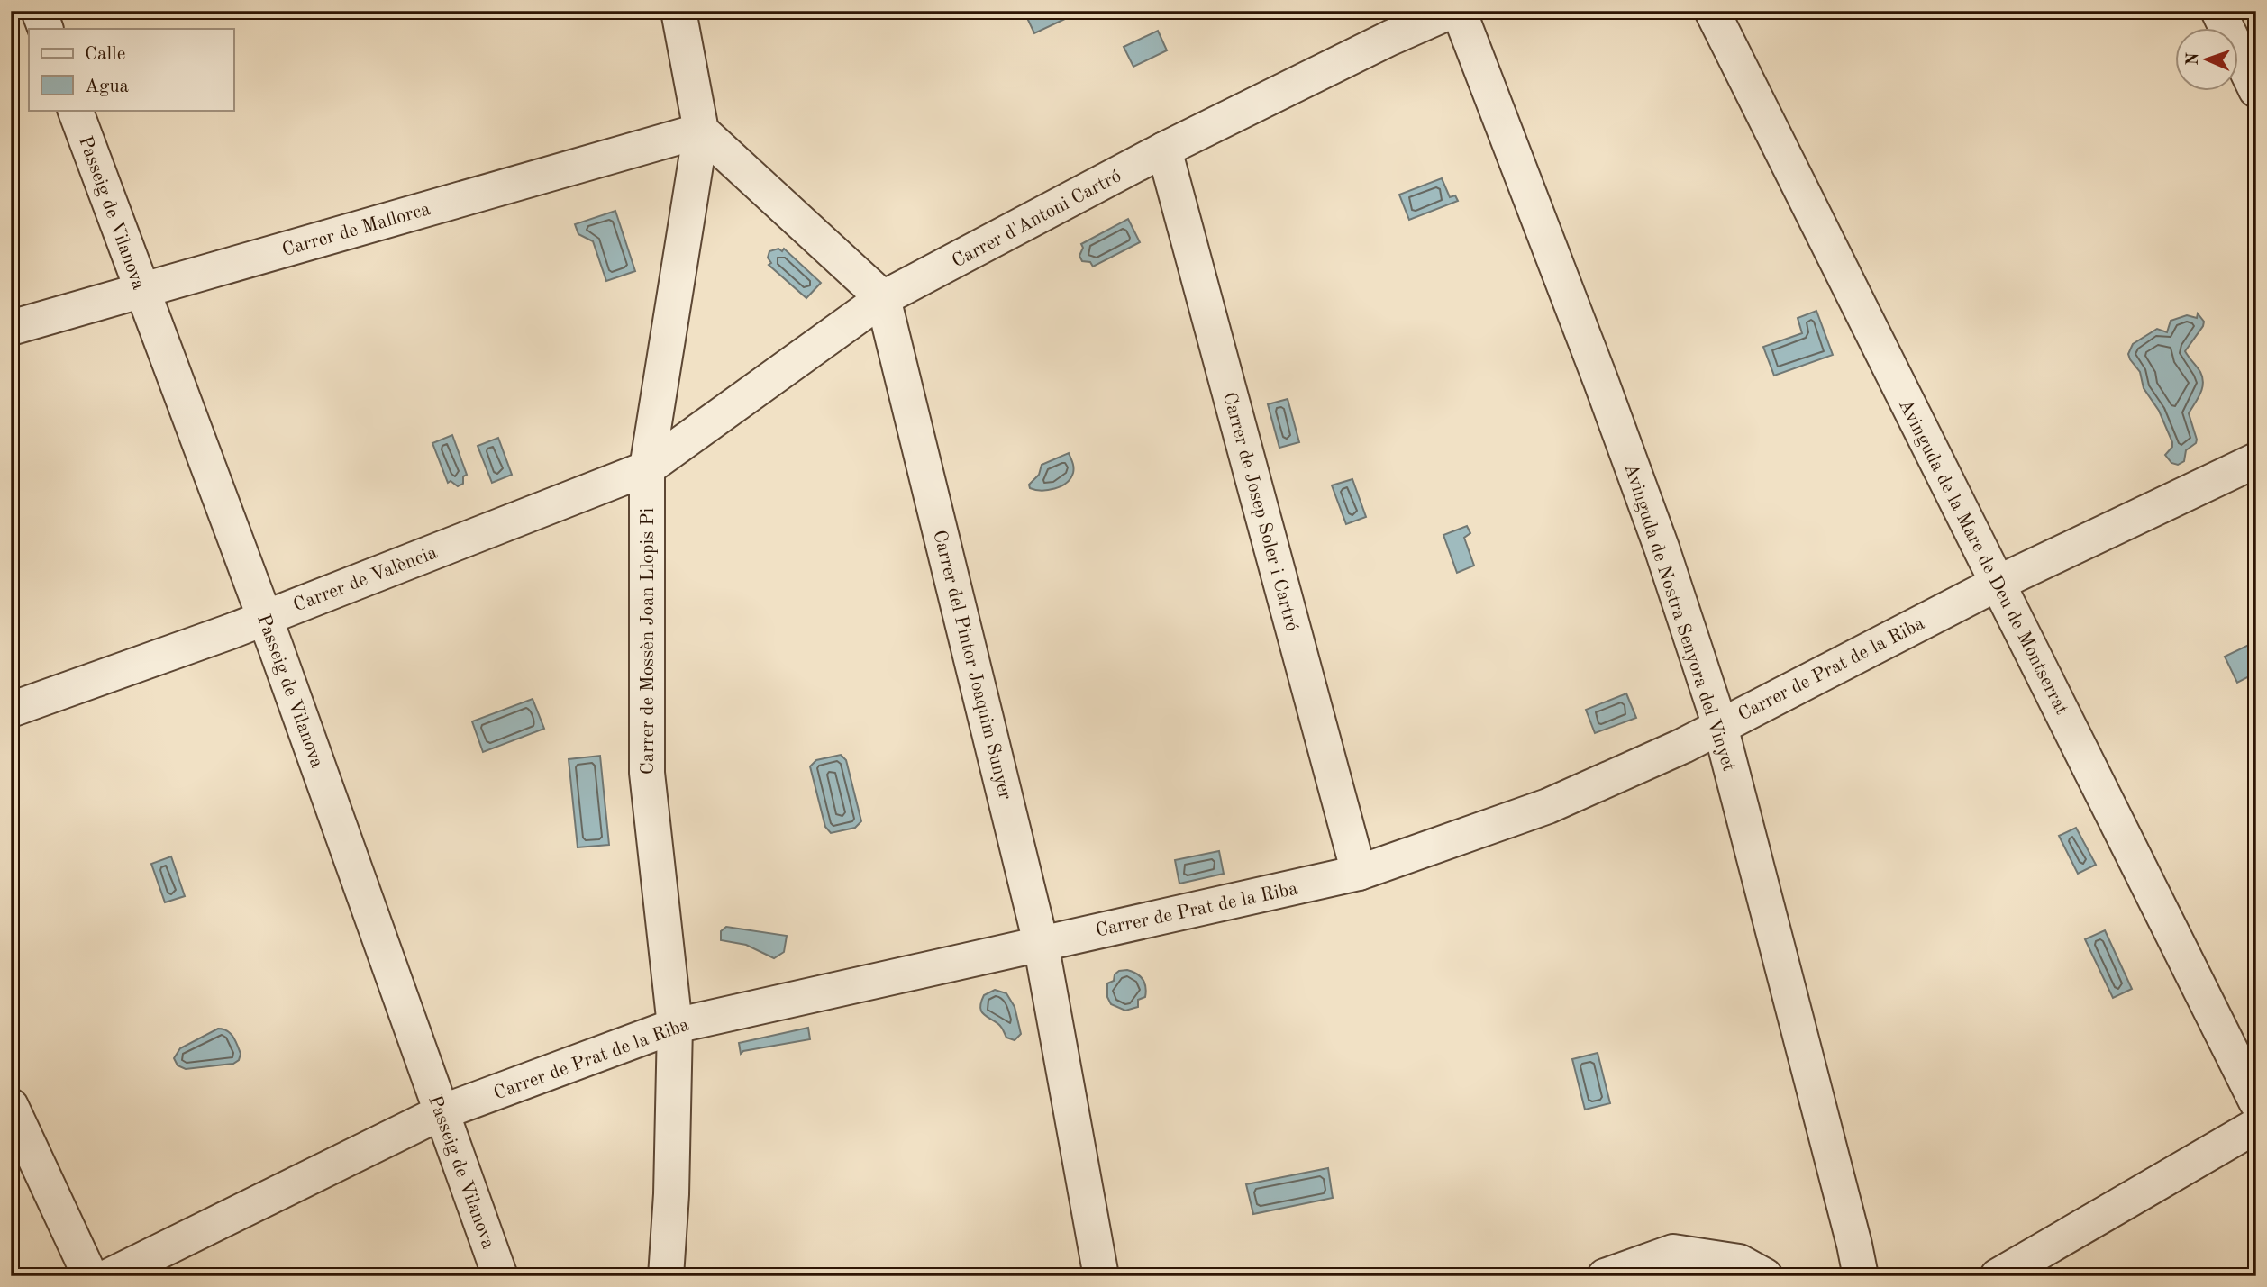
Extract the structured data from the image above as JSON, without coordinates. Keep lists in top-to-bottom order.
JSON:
{
  "streets": {
    "street": [
      "Passeig de Vilanova",
      "Carrer d'Antoni Cartró",
      "Carrer de Mallorca",
      "Carrer de Josep Soler i Cartró",
      "Avinguda de la Mare de Deu de Montserrat",
      "Carrer de València",
      "Avinguda de Nostra Senyora del Vinyet",
      "Carrer de Mossèn Joan Llopis Pi",
      "Carrer del Pintor Joaquim Sunyer",
      "Carrer de Prat de la Riba"
    ]
  },
  "crossings": [
    ["Passeig de Vilanova", "Carrer de Mallorca"],
    ["Passeig de Vilanova", "Carrer de València"],
    ["Passeig de Vilanova", "Carrer de Prat de la Riba"],
    ["Carrer d'Antoni Cartró", "Carrer de Josep Soler i Cartró"],
    ["Carrer d'Antoni Cartró", "Carrer de València"],
    ["Carrer d'Antoni Cartró", "Carrer de Mossèn Joan Llopis Pi"],
    ["Carrer d'Antoni Cartró", "Carrer del Pintor Joaquim Sunyer"],
    ["Carrer de Mallorca", "Carrer de Mossèn Joan Llopis Pi"],
    ["Carrer de Josep Soler i Cartró", "Carrer de Prat de la Riba"],
    ["Avinguda de la Mare de Deu de Montserrat", "Carrer de Prat de la Riba"],
    ["Carrer de València", "Carrer de Mossèn Joan Llopis Pi"],
    ["Avinguda de Nostra Senyora del Vinyet", "Carrer de Prat de la Riba"],
    ["Carrer de Mossèn Joan Llopis Pi", "Carrer de Prat de la Riba"],
    ["Carrer del Pintor Joaquim Sunyer", "Carrer de Prat de la Riba"]
  ],
  "legend": ["Calle", "Agua"],
  "north": "left"
}
